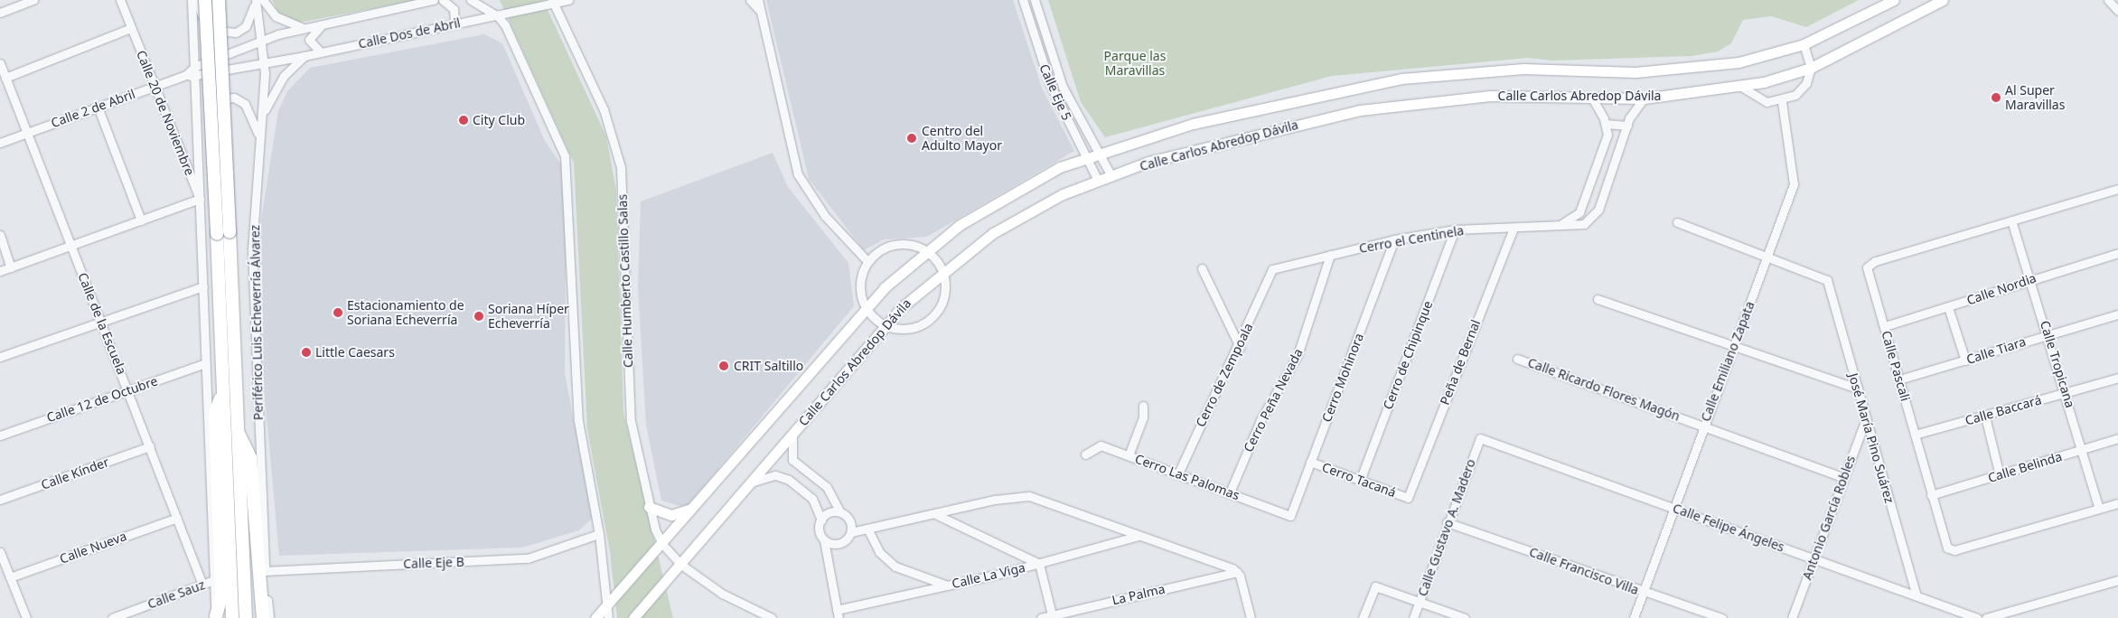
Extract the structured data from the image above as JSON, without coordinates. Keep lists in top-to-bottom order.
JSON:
{
  "streets": {
    "highway": ["Periférico Luis Echeverría Álvarez"],
    "main road": ["Calle Carlos Abredop Dávila"],
    "street": [
      "Calle Dos de Abril",
      "Calle Eje 5",
      "Calle 2 de Abril",
      "Calle 20 de Noviembre",
      "Cerro el Centinela",
      "Calle Humberto Castillo Salas",
      "Calle Nordia",
      "Calle de la Escuela",
      "Calle Tiara",
      "Cerro de Chipinque",
      "Calle Emiliano Zapata",
      "Peña de Bernal",
      "Calle Tropicana",
      "Calle Pascali",
      "Cerro de Zempoala",
      "Cerro Mohinora",
      "Calle Ricardo Flores Magón",
      "Calle 12 de Octubre",
      "Cerro Peña Nevada",
      "Calle Baccará",
      "José María Pino Suárez",
      "Calle Belinda",
      "Calle Kínder",
      "Cerro Las Palomas",
      "Cerro Tacaná",
      "Antonio García Robles",
      "Calle Gustavo A. Madero",
      "Calle Felipe Ángeles",
      "Calle Nueva",
      "Calle Eje B",
      "Calle Francisco Villa",
      "Calle La Viga",
      "Calle Sauz",
      "La Palma"
    ]
  },
  "crossings": [
    ["Calle Dos de Abril", "Calle 2 de Abril"],
    ["Calle Dos de Abril", "Calle Humberto Castillo Salas"],
    ["Calle Dos de Abril", "Periférico Luis Echeverría Álvarez"],
    ["Calle Eje 5", "Calle Carlos Abredop Dávila"],
    ["Calle Carlos Abredop Dávila", "Cerro el Centinela"],
    ["Calle Carlos Abredop Dávila", "Calle Humberto Castillo Salas"],
    ["Calle 2 de Abril", "Calle 20 de Noviembre"],
    ["Calle 2 de Abril", "Periférico Luis Echeverría Álvarez"],
    ["Calle 2 de Abril", "Calle de la Escuela"],
    ["Cerro el Centinela", "Cerro de Chipinque"],
    ["Cerro el Centinela", "Peña de Bernal"],
    ["Cerro el Centinela", "Cerro de Zempoala"],
    ["Cerro el Centinela", "Cerro Mohinora"],
    ["Cerro el Centinela", "Cerro Peña Nevada"],
    ["Calle Nordia", "Calle Tropicana"],
    ["Calle Nordia", "Calle Pascali"],
    ["Periférico Luis Echeverría Álvarez", "Calle Eje B"],
    ["Calle de la Escuela", "Calle 12 de Octubre"],
    ["Calle de la Escuela", "Calle Kínder"],
    ["Calle de la Escuela", "Calle Nueva"],
    ["Calle de la Escuela", "Calle Sauz"],
    ["Calle Tiara", "Calle Tropicana"],
    ["Calle Tiara", "Calle Pascali"],
    ["Cerro de Chipinque", "Cerro Tacaná"],
    ["Calle Emiliano Zapata", "Calle Ricardo Flores Magón"],
    ["Calle Emiliano Zapata", "José María Pino Suárez"],
    ["Calle Emiliano Zapata", "Calle Felipe Ángeles"],
    ["Calle Emiliano Zapata", "Calle Francisco Villa"],
    ["Peña de Bernal", "Cerro Tacaná"],
    ["Calle Tropicana", "Calle Pascali"],
    ["Calle Tropicana", "Calle Baccará"],
    ["Calle Tropicana", "Calle Belinda"],
    ["Calle Pascali", "Calle Baccará"],
    ["Calle Pascali", "Calle Belinda"],
    ["Cerro de Zempoala", "Cerro Las Palomas"],
    ["Cerro Mohinora", "Cerro Las Palomas"],
    ["Cerro Mohinora", "Cerro Tacaná"],
    ["Calle Ricardo Flores Magón", "Antonio García Robles"],
    ["Cerro Peña Nevada", "Cerro Las Palomas"],
    ["José María Pino Suárez", "Antonio García Robles"],
    ["José María Pino Suárez", "Calle Felipe Ángeles"],
    ["Antonio García Robles", "Calle Felipe Ángeles"],
    ["Calle Gustavo A. Madero", "Calle Felipe Ángeles"],
    ["Calle Gustavo A. Madero", "Calle Francisco Villa"]
  ],
  "parks": ["Parque las Maravillas"],
  "places": [
    "Al Super Maravillas",
    "City Club",
    "Centro del Adulto Mayor",
    "Estacionamiento de Soriana Echeverría",
    "Soriana Híper Echeverría",
    "Little Caesars",
    "CRIT Saltillo"
  ]
}
